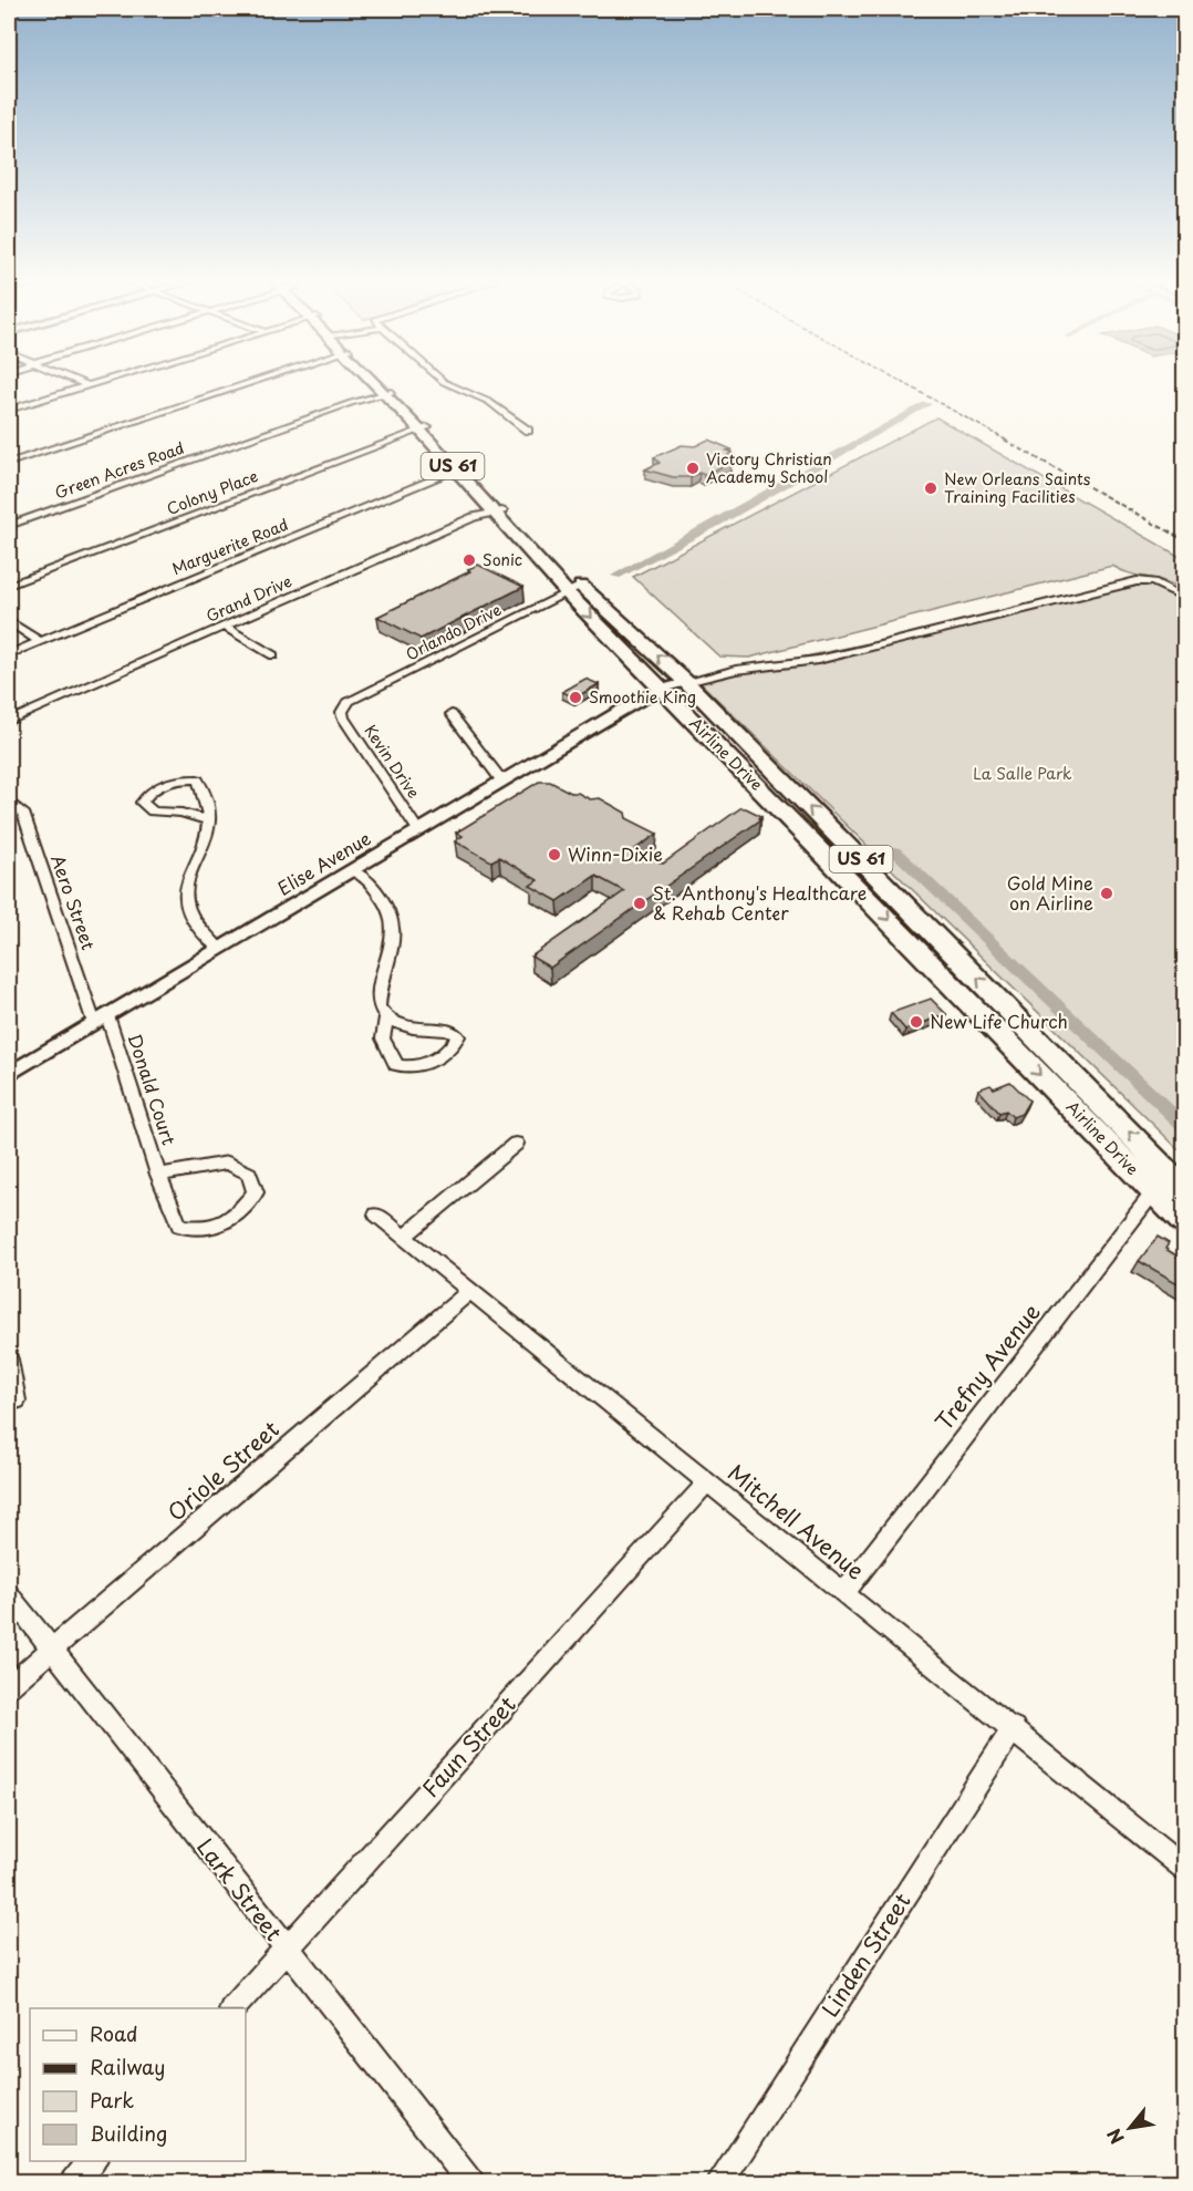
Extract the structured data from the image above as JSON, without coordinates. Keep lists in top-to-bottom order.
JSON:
{
  "streets": {
    "highway": ["US 61", "Airline Drive"],
    "street": [
      "Green Acres Road",
      "Colony Place",
      "Marguerite Road",
      "Grand Drive",
      "Orlando Drive",
      "Kevin Drive",
      "Elise Avenue",
      "Aero Street",
      "Donald Court",
      "Trefny Avenue",
      "Oriole Street",
      "Mitchell Avenue",
      "Faun Street",
      "Lark Street",
      "Linden Street"
    ]
  },
  "crossings": [
    ["Green Acres Road", "Airline Drive"],
    ["Colony Place", "Airline Drive"],
    ["Marguerite Road", "Airline Drive"],
    ["Grand Drive", "Airline Drive"],
    ["Orlando Drive", "Airline Drive"],
    ["Orlando Drive", "Kevin Drive"],
    ["Airline Drive", "Elise Avenue"],
    ["Airline Drive", "Trefny Avenue"],
    ["Kevin Drive", "Elise Avenue"],
    ["Elise Avenue", "Aero Street"],
    ["Elise Avenue", "Donald Court"],
    ["Aero Street", "Donald Court"],
    ["Trefny Avenue", "Mitchell Avenue"],
    ["Oriole Street", "Mitchell Avenue"],
    ["Oriole Street", "Lark Street"],
    ["Mitchell Avenue", "Faun Street"],
    ["Mitchell Avenue", "Linden Street"],
    ["Faun Street", "Lark Street"]
  ],
  "parks": ["La Salle Park"],
  "places": [
    "Victory Christian Academy School",
    "New Orleans Saints Training Facilities",
    "Sonic",
    "Smoothie King",
    "Winn-Dixie",
    "Gold Mine on Airline",
    "St. Anthony's Healthcare & Rehab Center",
    "New Life Church"
  ],
  "legend": [
    "Road",
    "Railway",
    "Park",
    "Building"
  ],
  "north": "bottom left"
}
